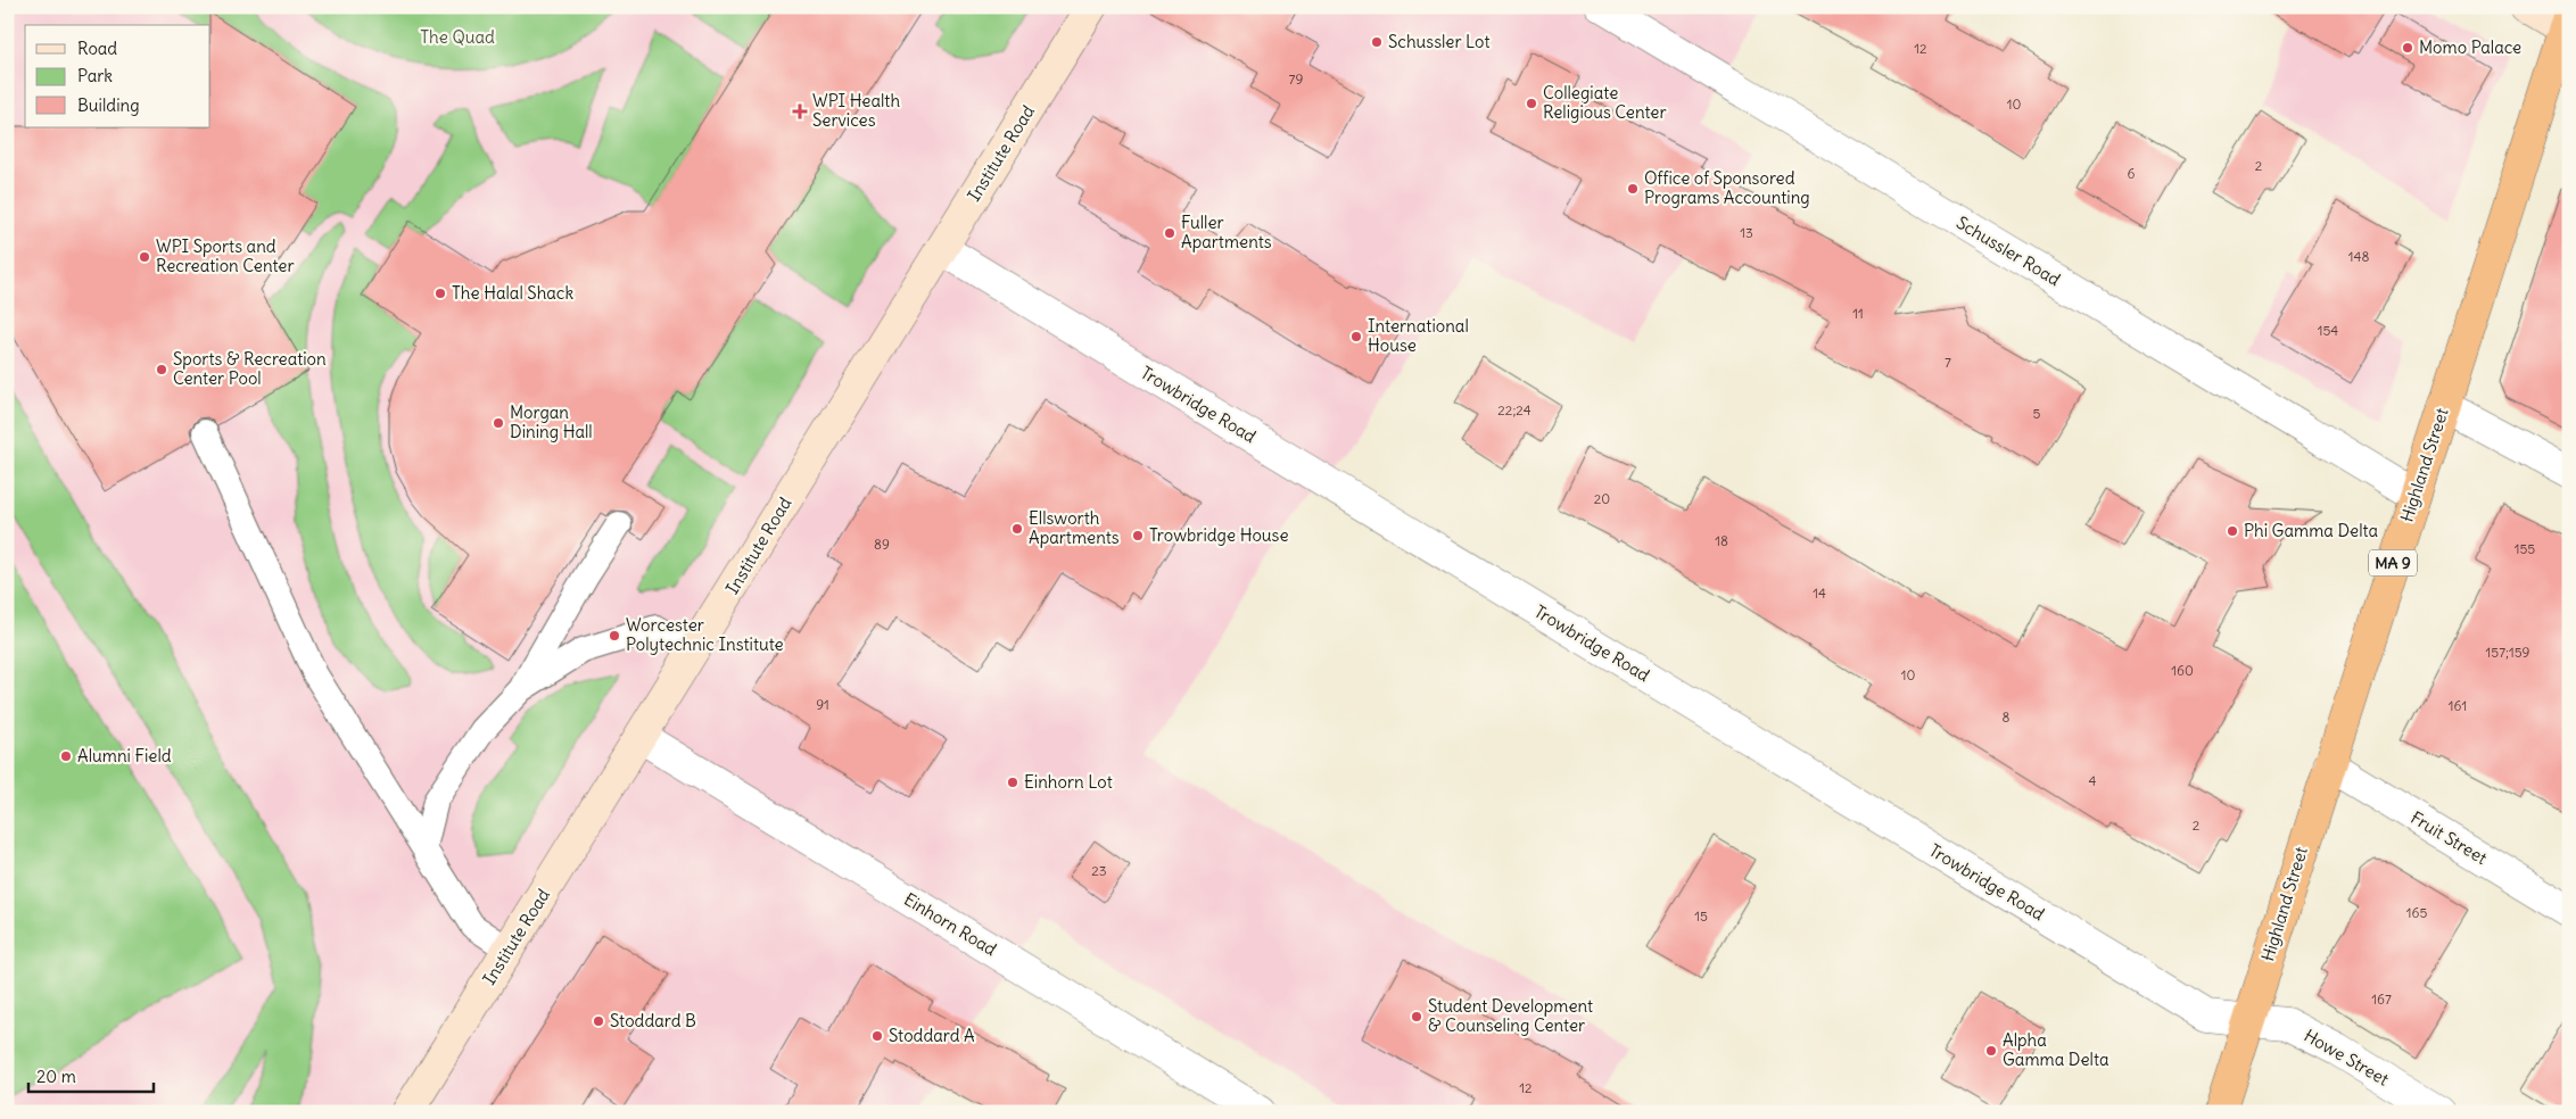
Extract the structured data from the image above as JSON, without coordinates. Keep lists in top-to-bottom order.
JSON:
{
  "streets": {
    "highway": ["Highland Street", "MA 9"],
    "street": [
      "Institute Road",
      "Schussler Road",
      "Trowbridge Road",
      "Fruit Street",
      "Einhorn Road",
      "Howe Street"
    ]
  },
  "crossings": [
    ["Institute Road", "Trowbridge Road"],
    ["Institute Road", "Einhorn Road"],
    ["Schussler Road", "Highland Street"],
    ["Trowbridge Road", "Highland Street"],
    ["Trowbridge Road", "Howe Street"],
    ["Highland Street", "Fruit Street"],
    ["Highland Street", "Howe Street"]
  ],
  "parks": ["The Quad"],
  "places": {
    "other": [
      "Schussler Lot",
      "Momo Palace",
      "Collegiate Religious Center",
      "Office of Sponsored Programs Accounting",
      "Fuller Apartments",
      "WPI Sports and Recreation Center",
      "The Halal Shack",
      "International House",
      "Sports & Recreation Center Pool",
      "Morgan Dining Hall",
      "Ellsworth Apartments",
      "Phi Gamma Delta",
      "Trowbridge House",
      "Worcester Polytechnic Institute",
      "Alumni Field",
      "Einhorn Lot",
      "Student Development & Counseling Center",
      "Stoddard B",
      "Stoddard A",
      "Alpha Gamma Delta"
    ],
    "health": ["WPI Health Services"]
  },
  "house_numbers": [
    "12",
    "79",
    "10",
    "2",
    "6",
    "13",
    "148",
    "11",
    "154",
    "7",
    "22;24",
    "5",
    "20",
    "18",
    "89",
    "155",
    "14",
    "157;159",
    "160",
    "10",
    "91",
    "161",
    "8",
    "4",
    "2",
    "23",
    "165",
    "15",
    "167",
    "12"
  ],
  "legend": ["Road", "Park", "Building"],
  "scale_bar": "20 m"
}
